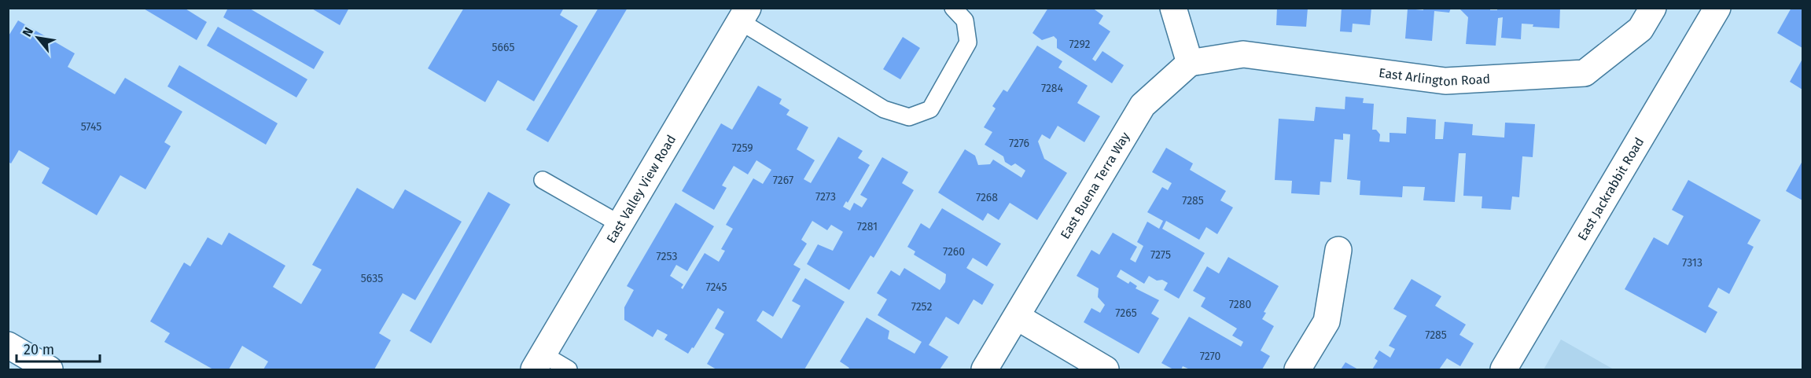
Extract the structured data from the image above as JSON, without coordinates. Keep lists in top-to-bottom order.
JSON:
{
  "streets": {
    "street": [
      "East Arlington Road",
      "East Buena Terra Way",
      "East Valley View Road",
      "East Jackrabbit Road"
    ]
  },
  "crossings": [
    ["East Arlington Road", "East Buena Terra Way"]
  ],
  "house_numbers": [
    "7292",
    "5665",
    "7284",
    "5745",
    "7276",
    "7259",
    "7267",
    "7273",
    "7268",
    "7285",
    "7281",
    "7260",
    "7275",
    "7253",
    "7313",
    "5635",
    "7245",
    "7280",
    "7252",
    "7265",
    "7285",
    "7270"
  ],
  "scale_bar": "20 m",
  "north": "top left"
}
